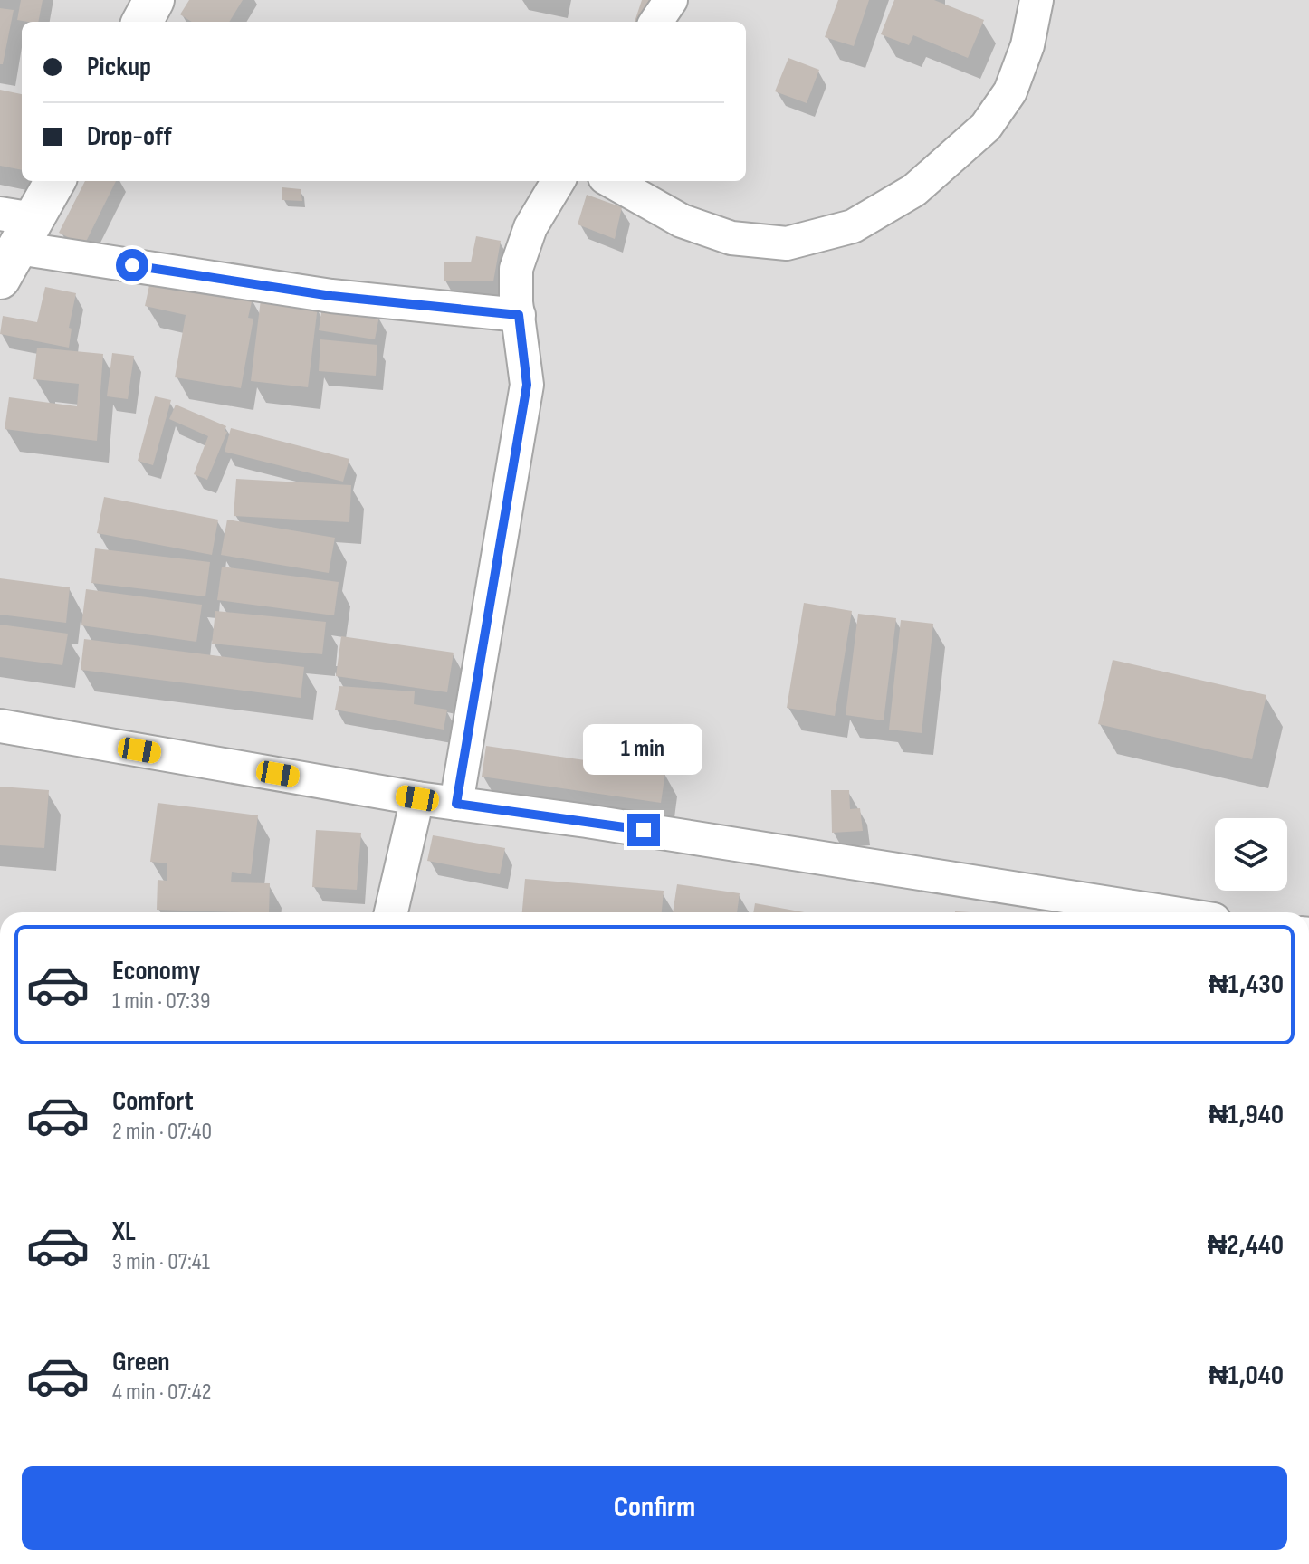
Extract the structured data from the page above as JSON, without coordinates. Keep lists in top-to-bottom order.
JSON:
{
  "page": {
    "banner": ["Pickup", "Drop-off"],
    "bubble": "1 min",
    "list": [
      {
        "name": "Economy",
        "note": "1 min · 07:39",
        "value": "₦1,430"
      },
      {
        "name": "Comfort",
        "note": "2 min · 07:40",
        "value": "₦1,940"
      },
      {
        "name": "XL",
        "note": "3 min · 07:41",
        "value": "₦2,440"
      },
      {
        "name": "Green",
        "note": "4 min · 07:42",
        "value": "₦1,040"
      }
    ],
    "buttons": "Confirm"
  }
}
